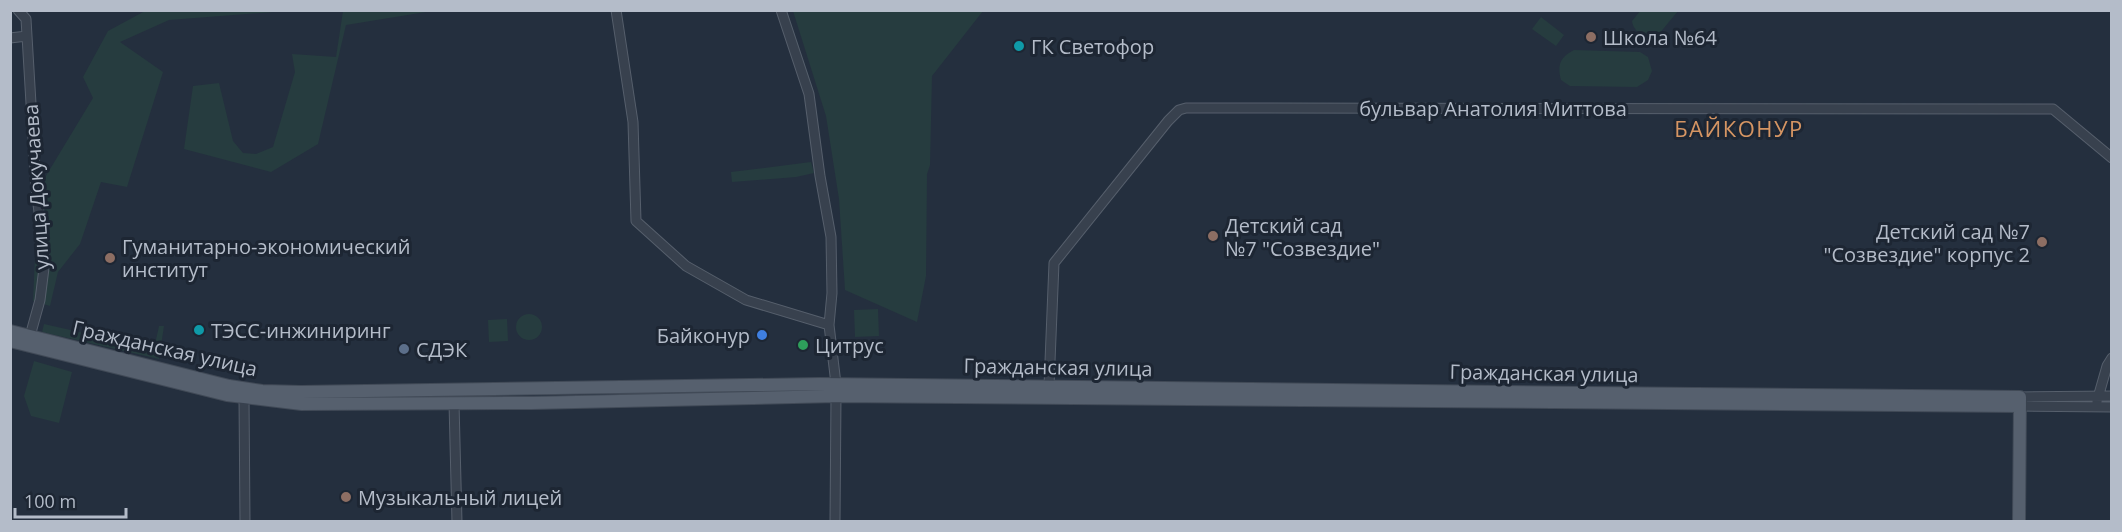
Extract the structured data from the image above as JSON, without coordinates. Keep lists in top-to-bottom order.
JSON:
{
  "streets": {
    "main road": ["Гражданская улица"],
    "street": ["бульвар Анатолия Миттова", "улица Докучаева"]
  },
  "crossings": [
    ["бульвар Анатолия Миттова", "Гражданская улица"],
    ["улица Докучаева", "Гражданская улица"]
  ],
  "districts": ["БАЙКОНУР"],
  "places": [
    "Школа №64",
    "ГК Светофор",
    "Детский сад №7 \"Созвездие\"",
    "Детский сад №7 \"Созвездие\" корпус 2",
    "Гуманитарно-экономический институт",
    "ТЭСС-инжиниринг",
    "Байконур",
    "Цитрус",
    "СДЭК",
    "Музыкальный лицей"
  ],
  "scale_bar": "100 m"
}
